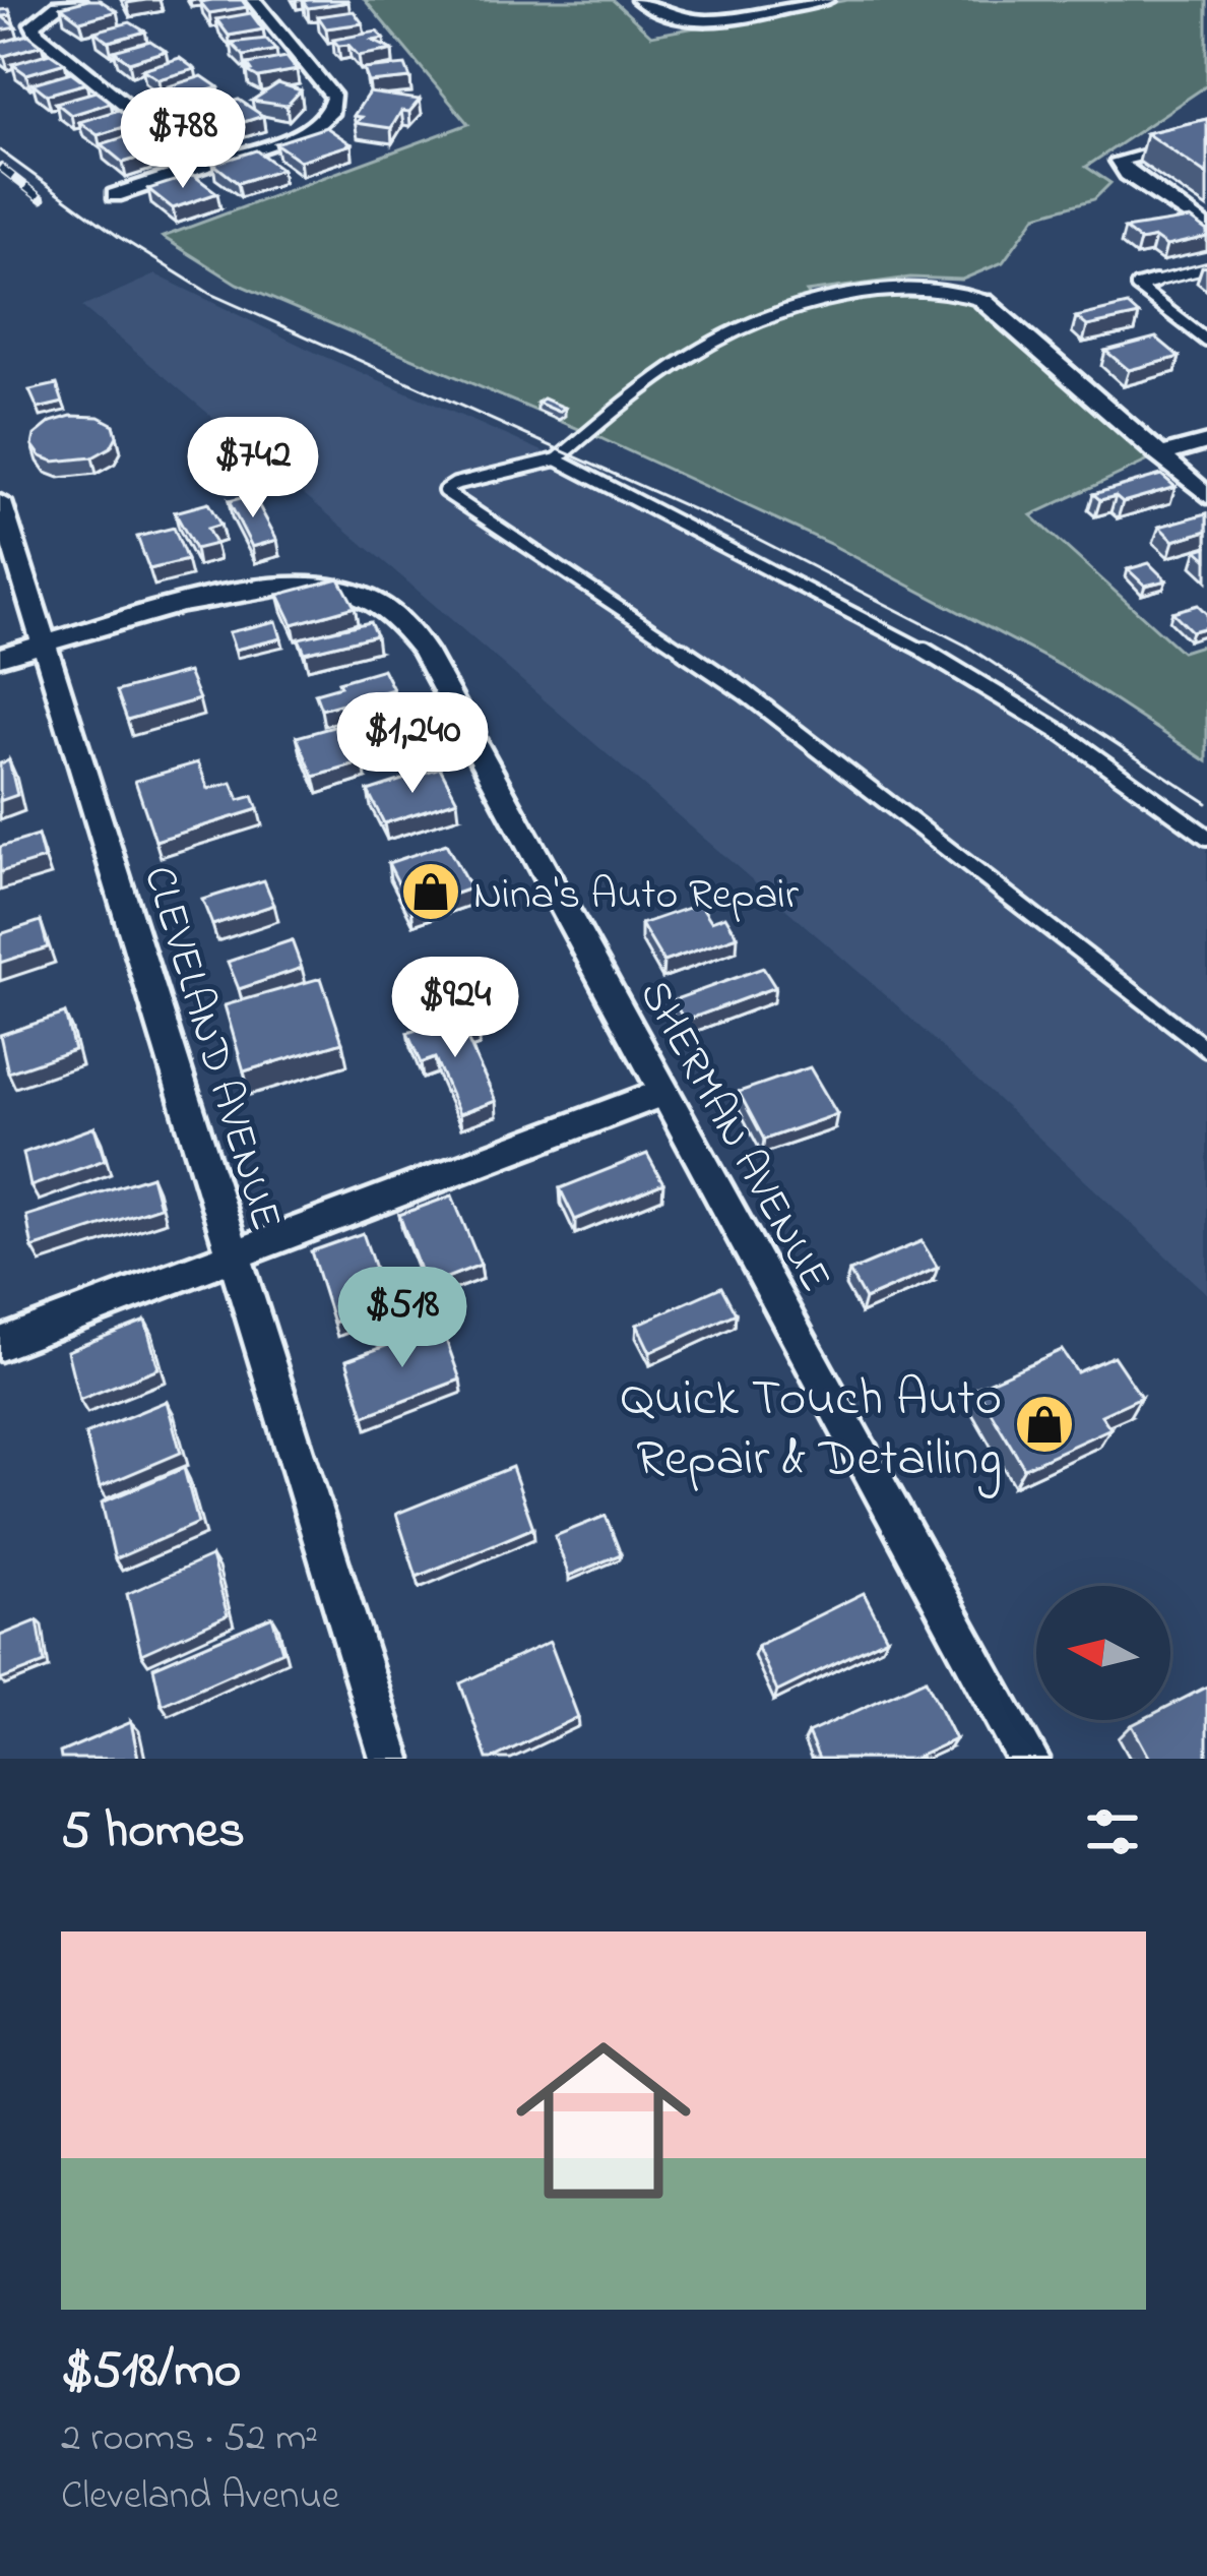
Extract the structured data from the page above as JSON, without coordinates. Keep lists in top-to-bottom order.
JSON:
{
  "streets": {
    "street": ["CLEVELAND AVENUE", "SHERMAN AVENUE"]
  },
  "crossings": [
    ["CLEVELAND AVENUE", "SHERMAN AVENUE"]
  ],
  "places": {
    "shop": ["Nina's Auto Repair", "Quick Touch Auto Repair & Detailing"]
  },
  "north": "left",
  "page": {
    "price": [
      "$788",
      "$742",
      "$1,240",
      "$924",
      "$518"
    ],
    "heading": "5 homes",
    "list": [
      {
        "name": "$518/mo",
        "note": "2 rooms · 52 m² · Cleveland Avenue"
      }
    ]
  }
}
